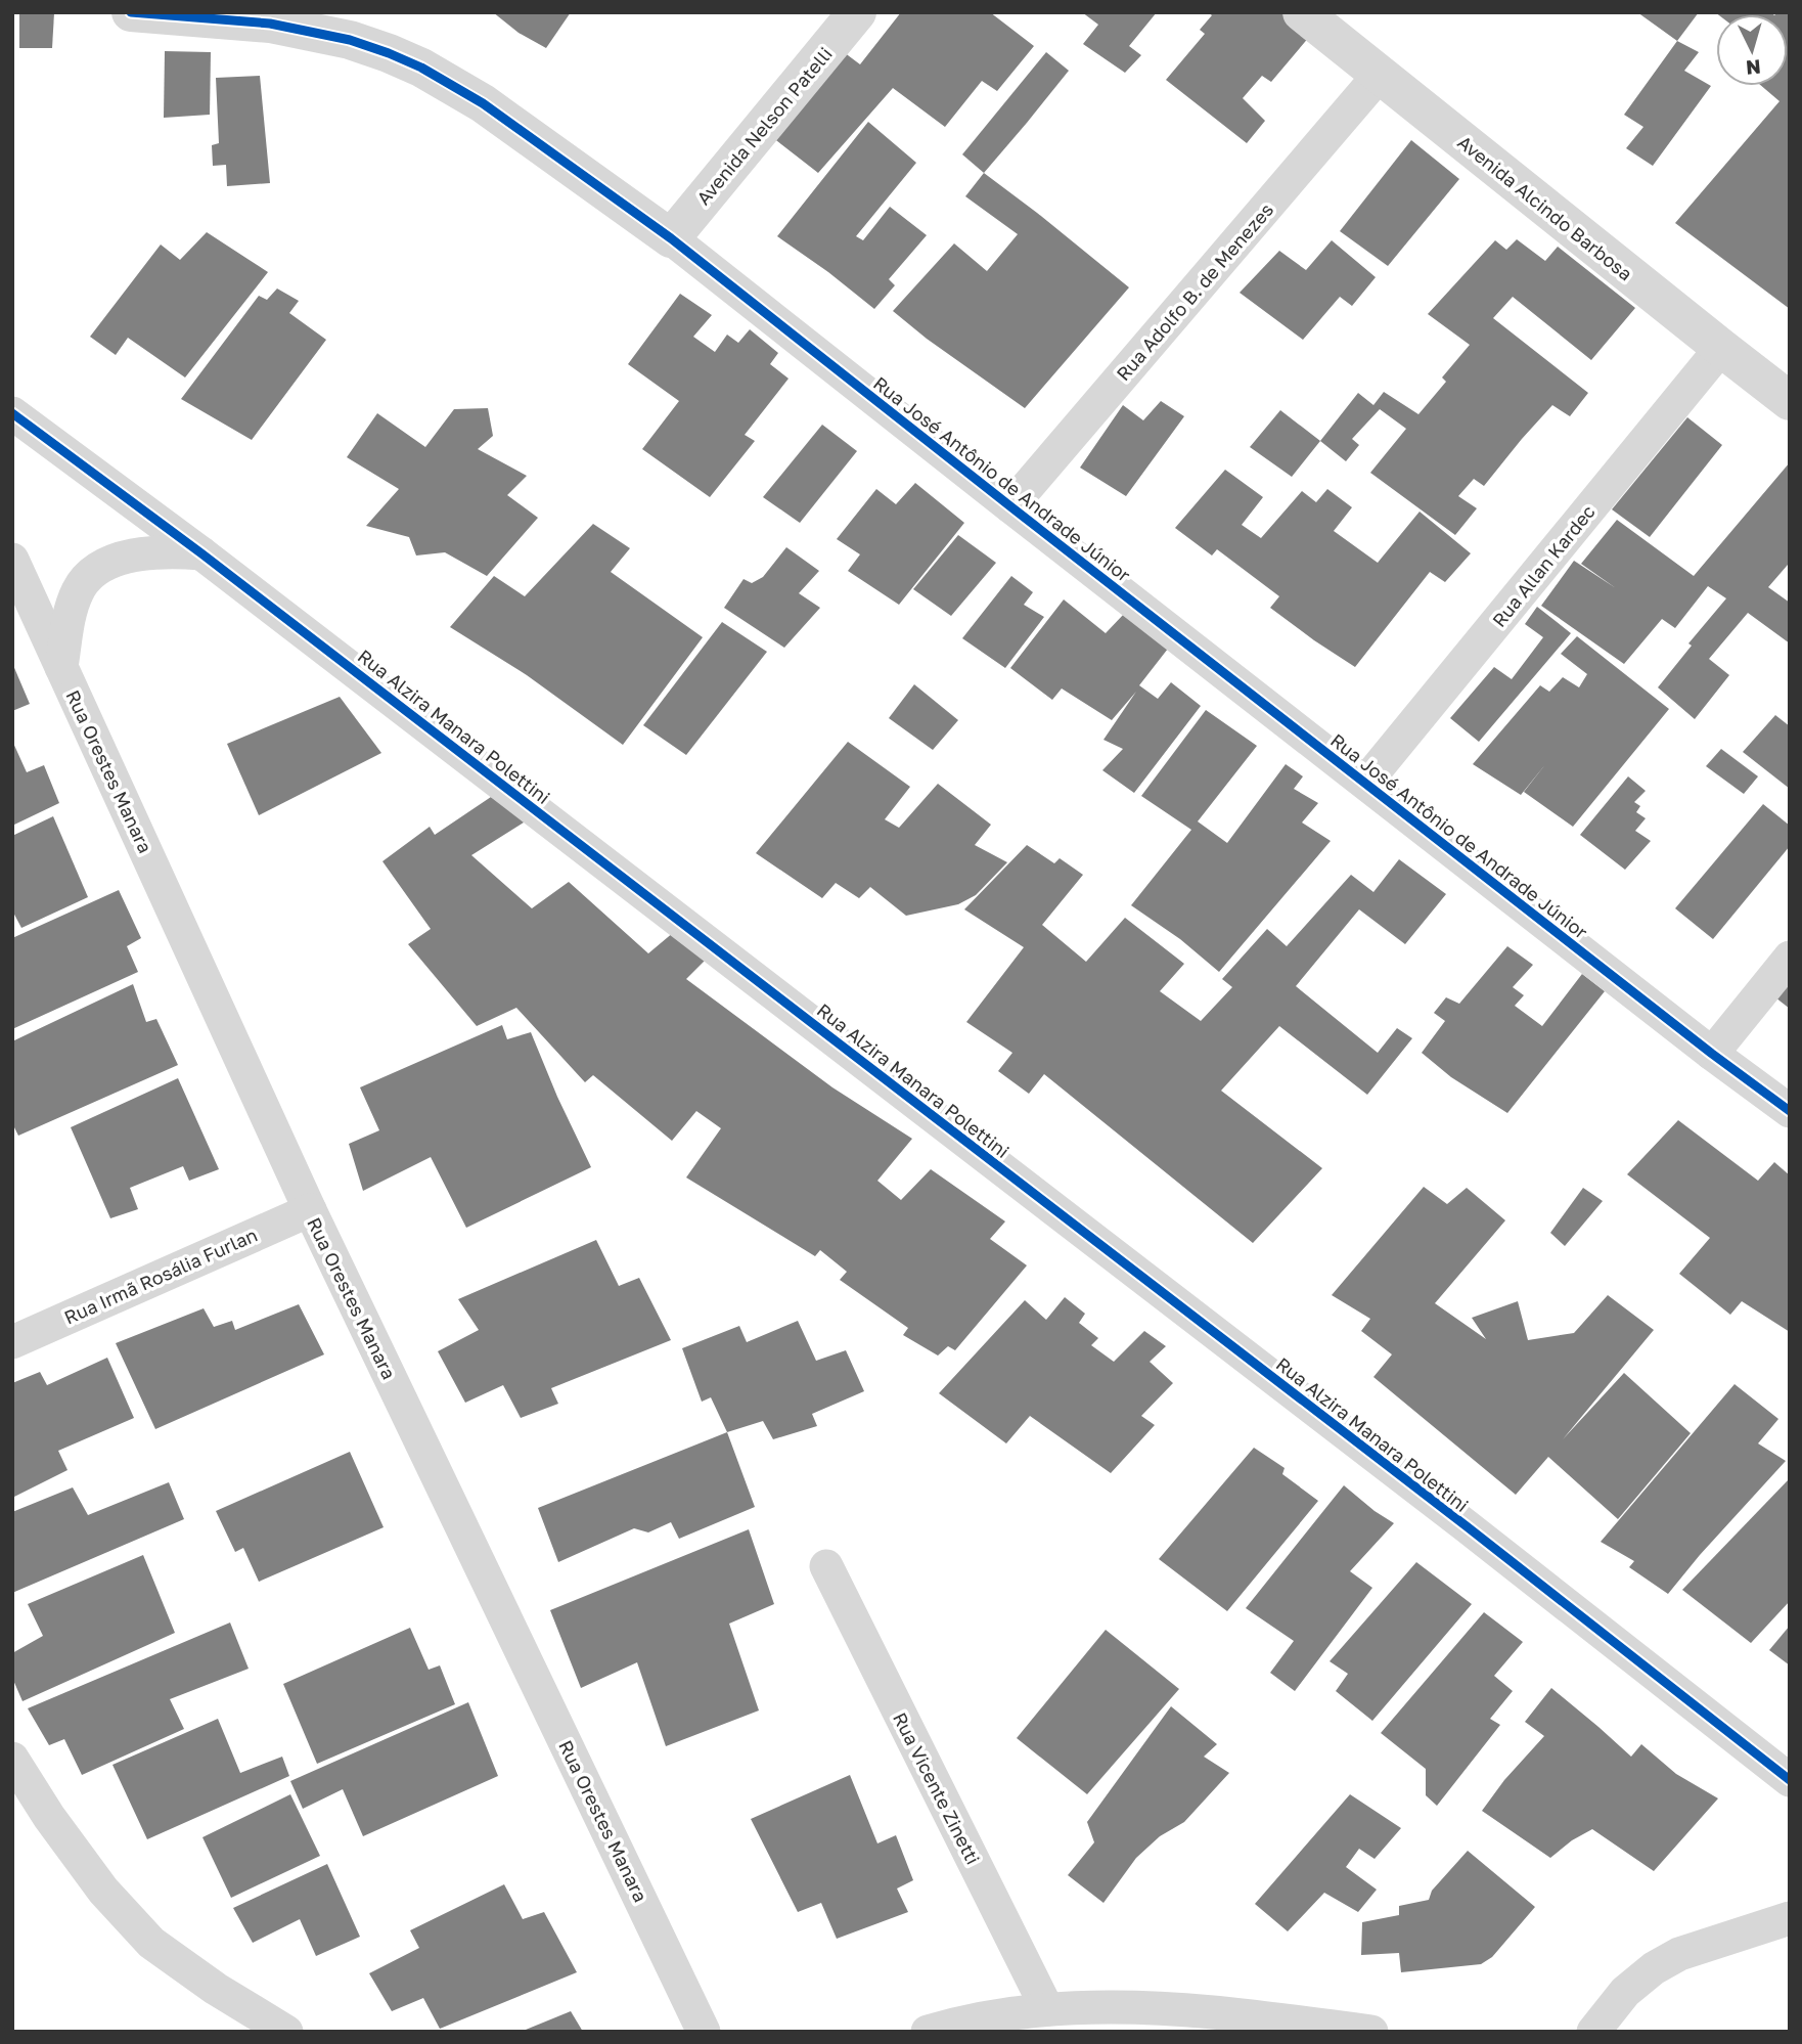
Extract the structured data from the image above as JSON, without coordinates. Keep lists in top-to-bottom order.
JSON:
{
  "streets": {
    "street": [
      "Avenida Nelson Patelli",
      "Avenida Alcindo Barbosa",
      "Rua Adolfo B. de Menezes",
      "Rua José Antônio de Andrade Júnior",
      "Rua Allan Kardec",
      "Rua Alzira Manara Polettini",
      "Rua Orestes Manara",
      "Rua Irmã Rosália Furlan",
      "Rua Vicente Zinetti"
    ]
  },
  "crossings": [
    ["Avenida Nelson Patelli", "Rua José Antônio de Andrade Júnior"],
    ["Avenida Alcindo Barbosa", "Rua Adolfo B. de Menezes"],
    ["Avenida Alcindo Barbosa", "Rua Allan Kardec"],
    ["Rua Adolfo B. de Menezes", "Rua José Antônio de Andrade Júnior"],
    ["Rua José Antônio de Andrade Júnior", "Rua Allan Kardec"],
    ["Rua Orestes Manara", "Rua Irmã Rosália Furlan"]
  ],
  "north": "bottom"
}
